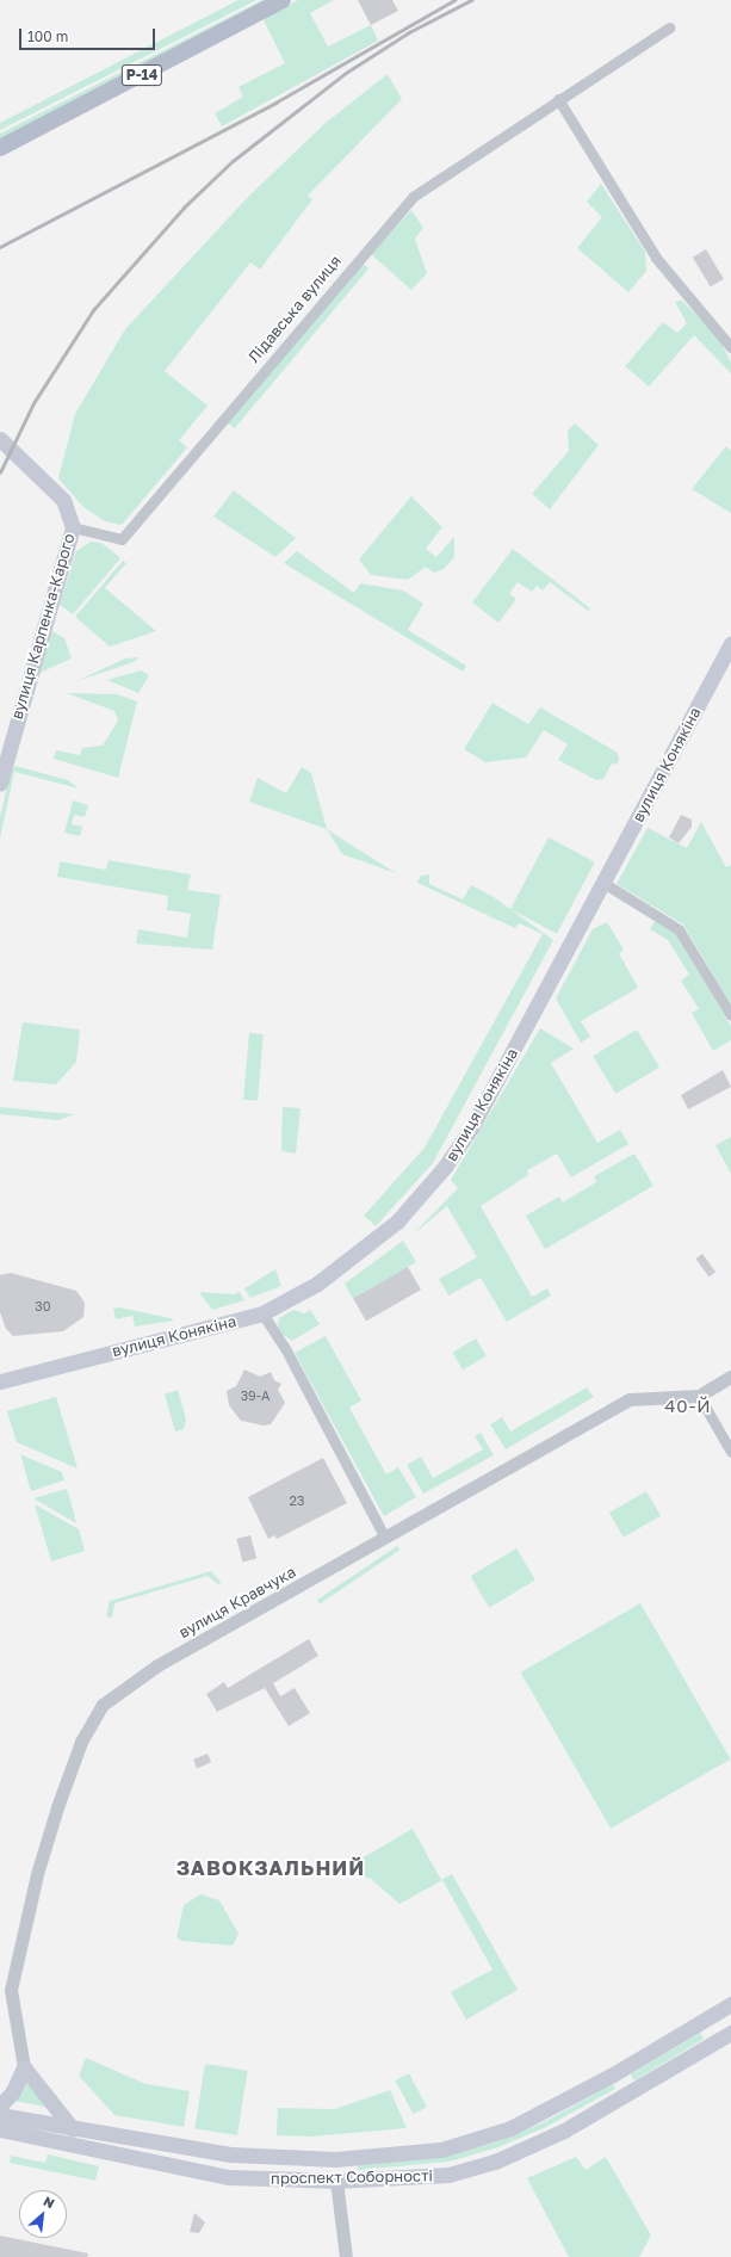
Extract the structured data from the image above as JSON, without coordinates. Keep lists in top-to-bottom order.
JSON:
{
  "streets": {
    "main road": [
      "Р-14",
      "вулиця Карпенка-Карого",
      "вулиця Конякіна",
      "проспект Соборності"
    ],
    "street": ["Лідавська вулиця", "вулиця Кравчука"]
  },
  "crossings": [
    ["Лідавська вулиця", "вулиця Карпенка-Карого"]
  ],
  "districts": ["40-Й", "ЗАВОКЗАЛЬНИЙ"],
  "house_numbers": ["30", "39-А", "23"],
  "scale_bar": "100 m",
  "north": "top right"
}
